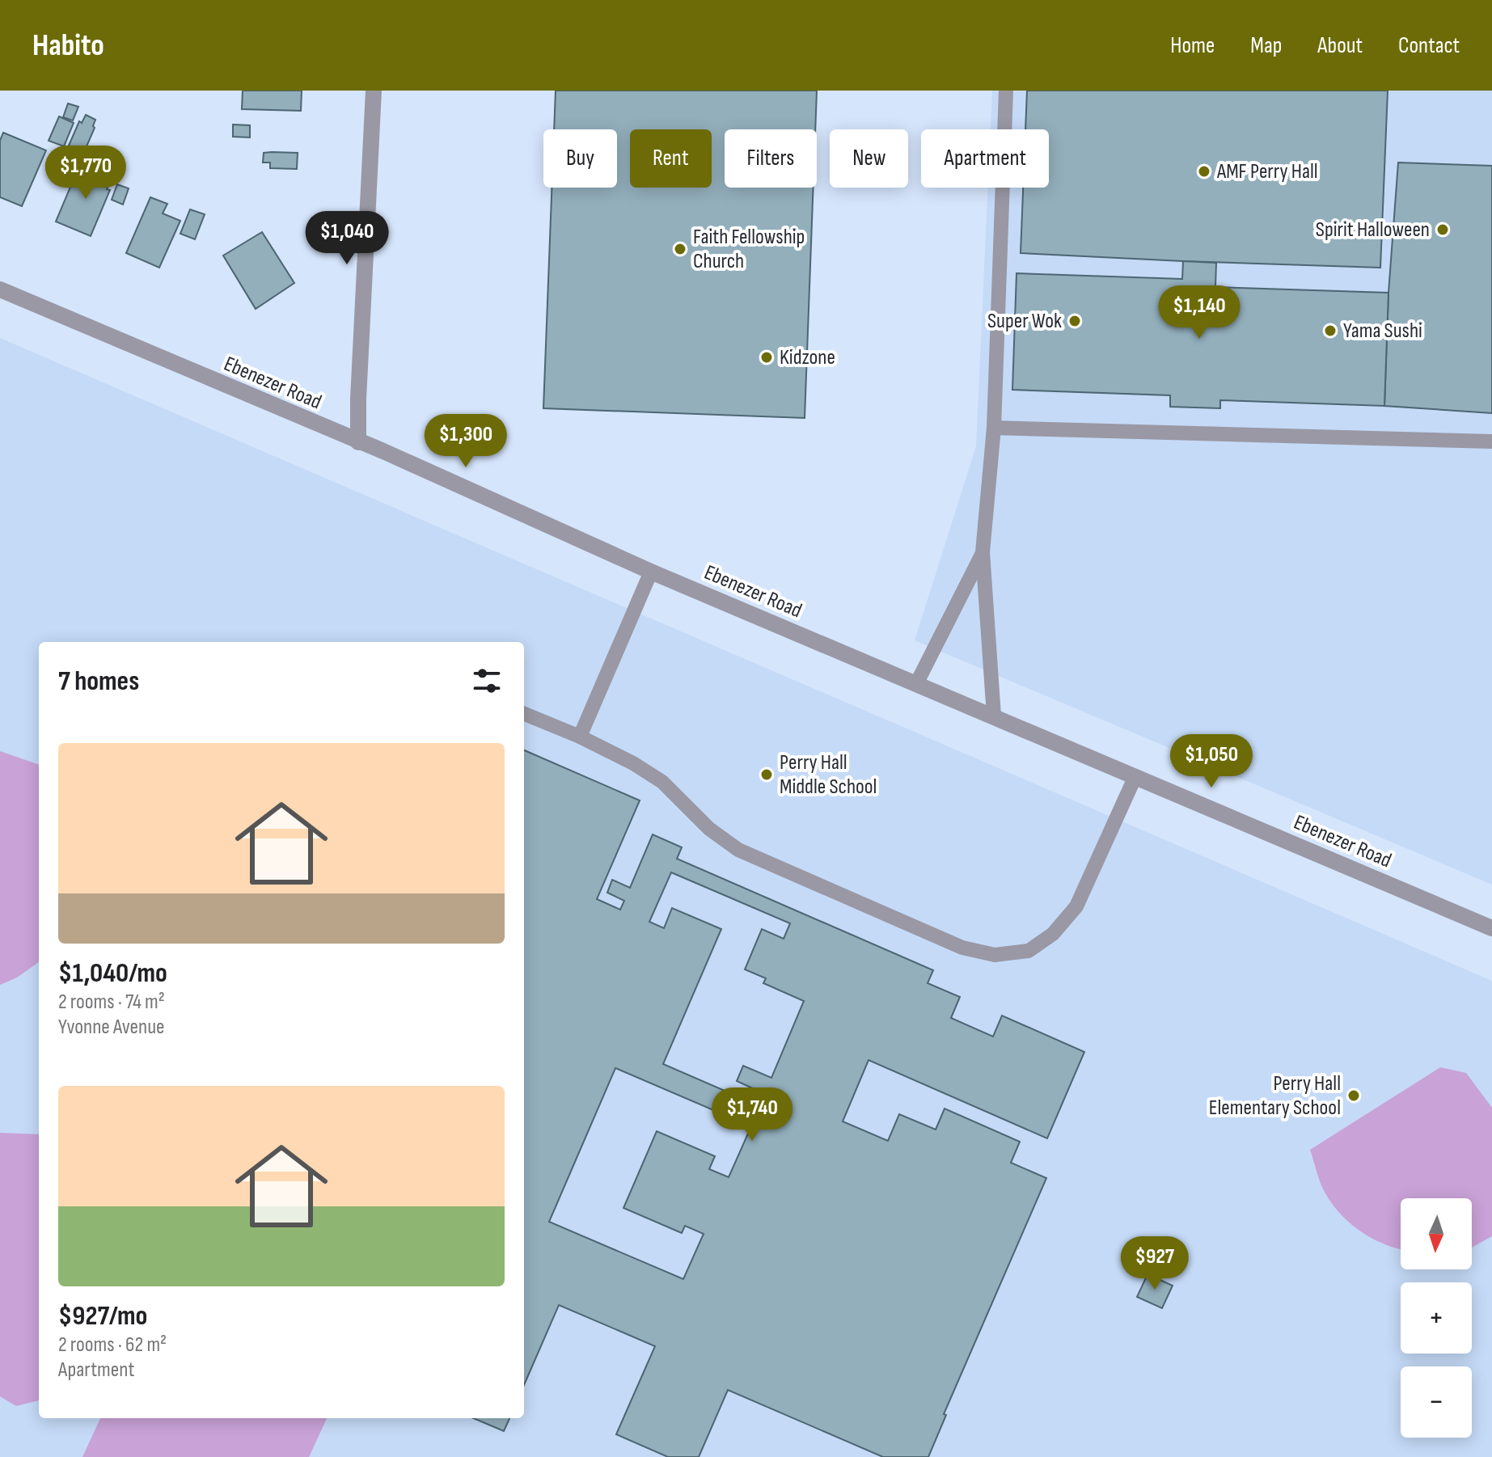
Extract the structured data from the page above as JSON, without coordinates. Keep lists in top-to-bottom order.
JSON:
{
  "streets": {
    "street": ["Ebenezer Road"]
  },
  "places": [
    "AMF Perry Hall",
    "Spirit Halloween",
    "Faith Fellowship Church",
    "Super Wok",
    "Yama Sushi",
    "Kidzone",
    "Perry Hall Middle School",
    "Perry Hall Elementary School"
  ],
  "north": "bottom",
  "page": {
    "header": "Habito",
    "nav": [
      "Home",
      "Map",
      "About",
      "Contact"
    ],
    "chip": [
      "Buy",
      "Rent",
      "Filters",
      "New",
      "Apartment"
    ],
    "price": [
      "$1,770",
      "$1,040",
      "$1,140",
      "$1,300",
      "$1,050",
      "$1,740",
      "$927"
    ],
    "heading": "7 homes",
    "list": [
      {
        "name": "$1,040/mo",
        "note": "2 rooms · 74 m² · Yvonne Avenue"
      },
      {
        "name": "$927/mo",
        "note": "2 rooms · 62 m² · Apartment"
      }
    ],
    "map_buttons": ["+", "−"]
  }
}
